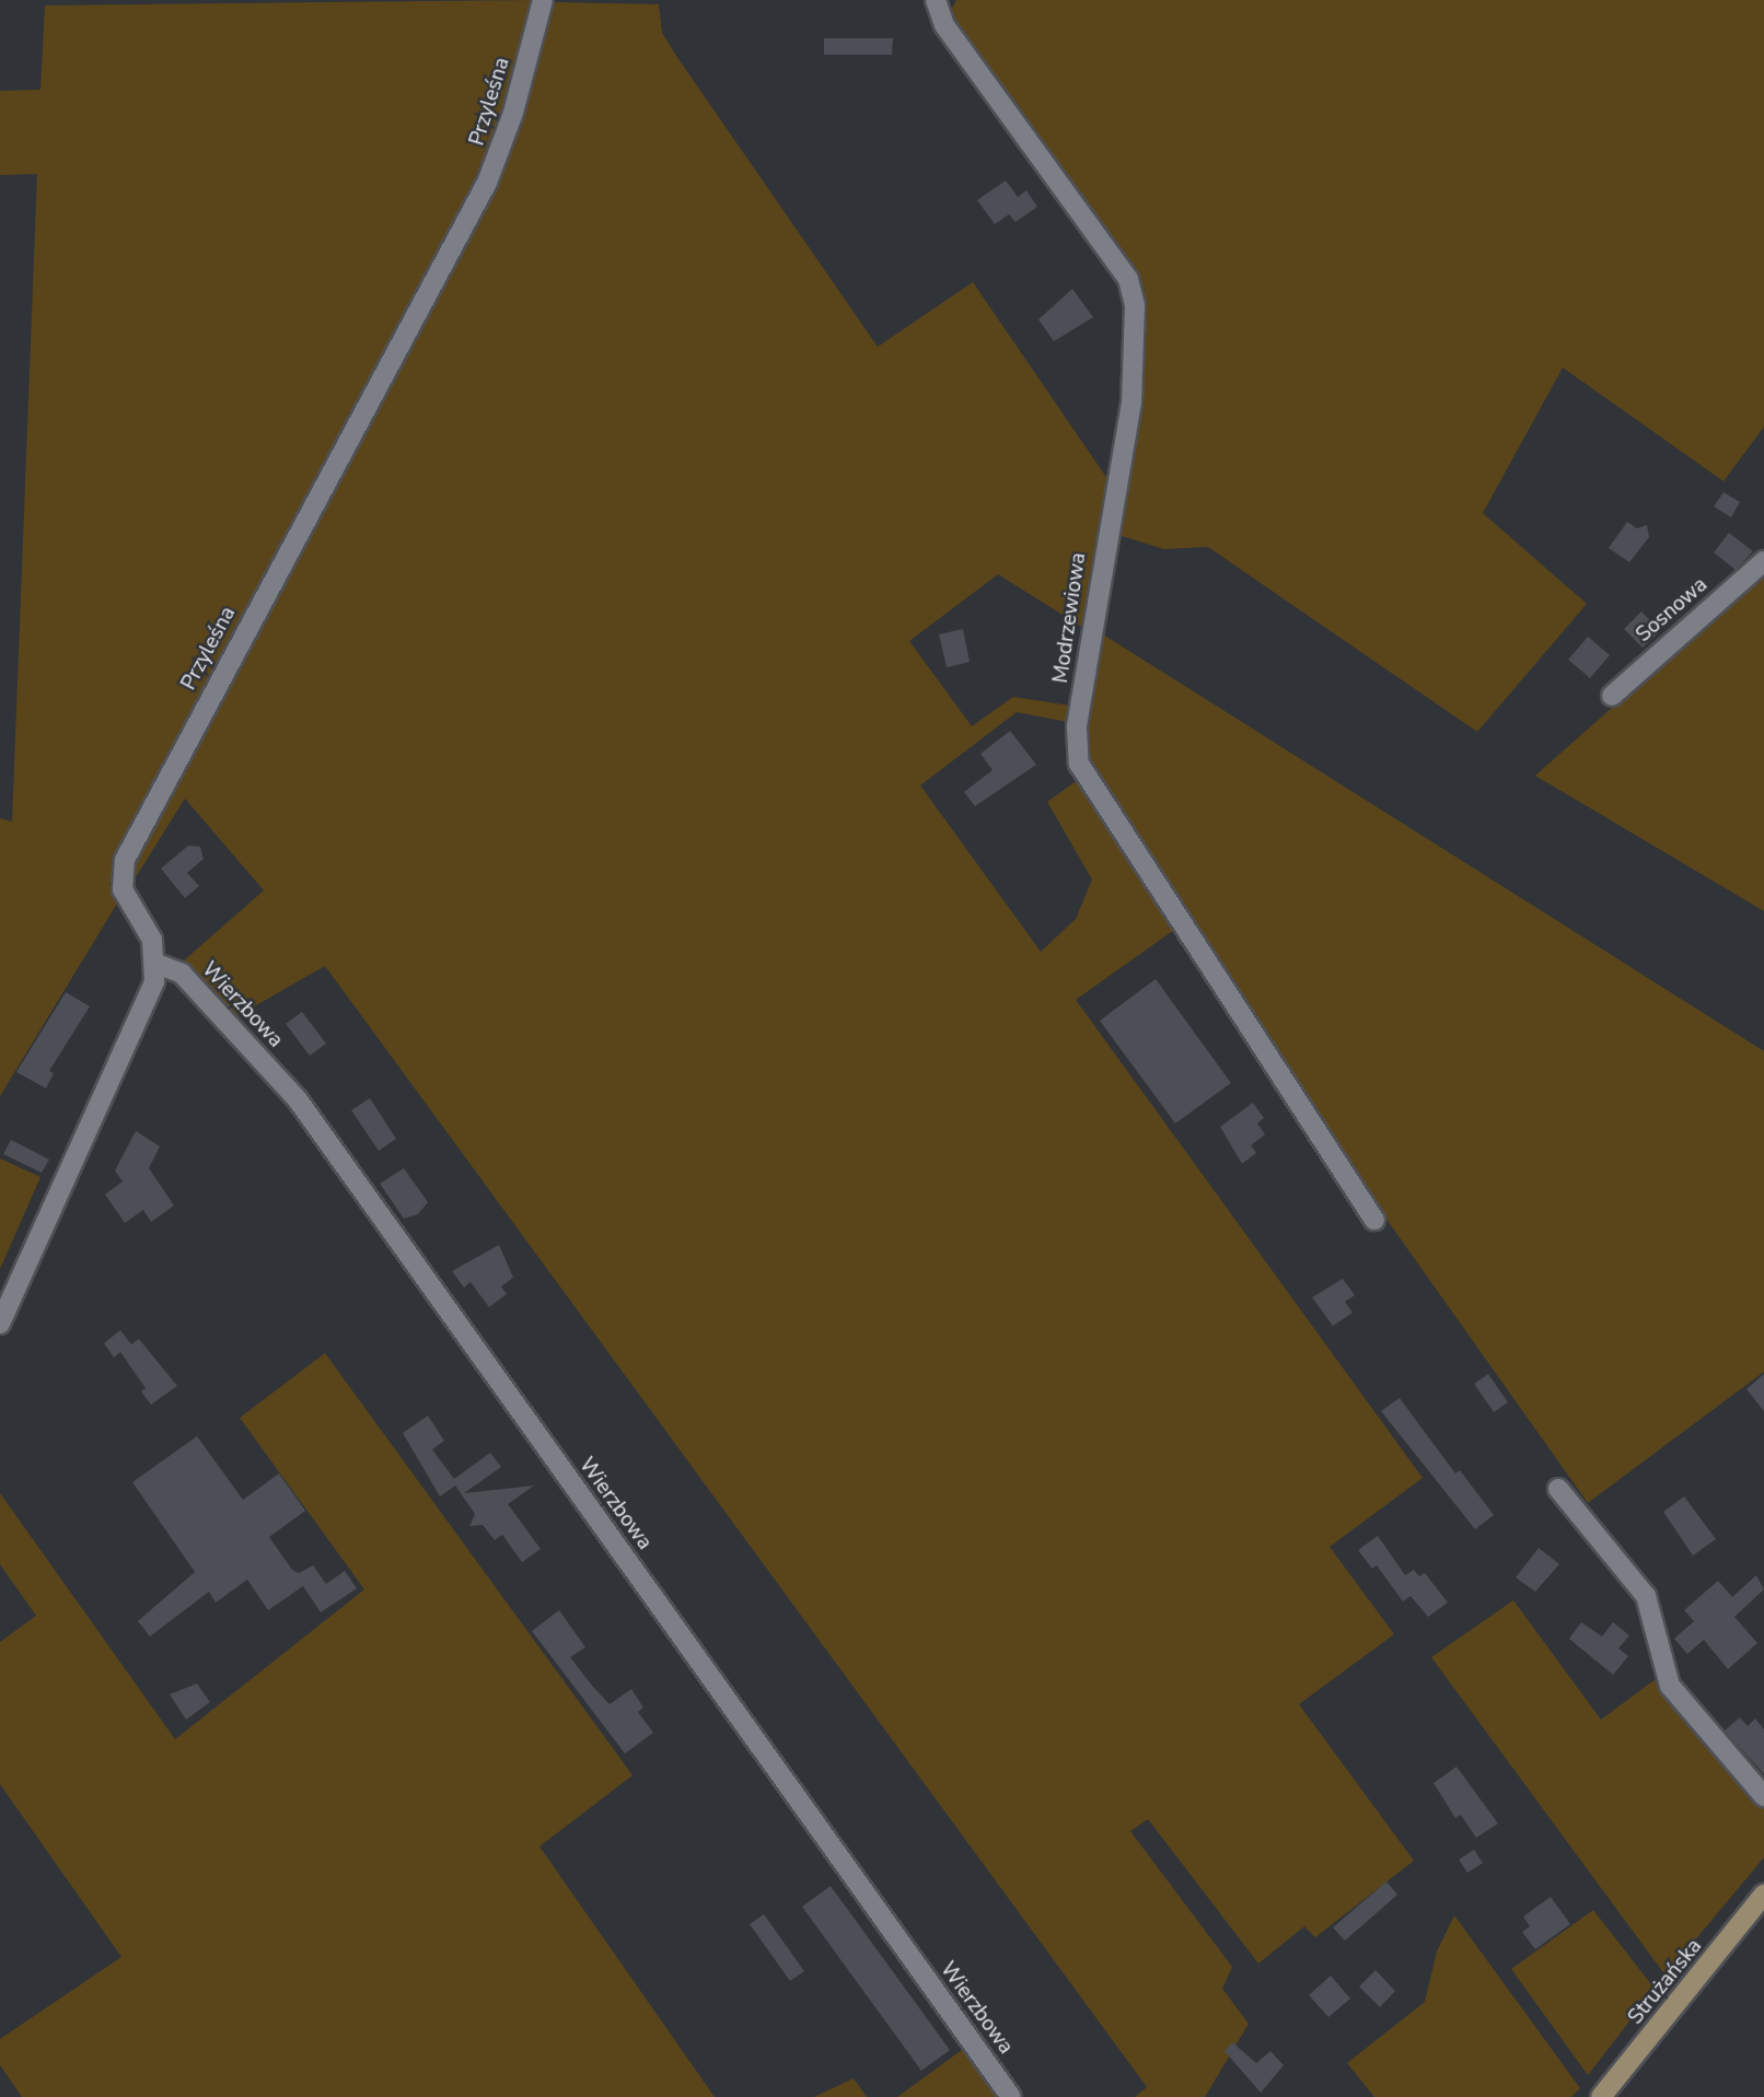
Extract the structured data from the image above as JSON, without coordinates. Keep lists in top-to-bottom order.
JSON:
{
  "streets": {
    "main road": ["Strużańska"],
    "street": [
      "Przyleśna",
      "Sosnowa",
      "Modrzewiowa",
      "Wierzbowa"
    ]
  },
  "crossings": [
    ["Przyleśna", "Wierzbowa"]
  ]
}
